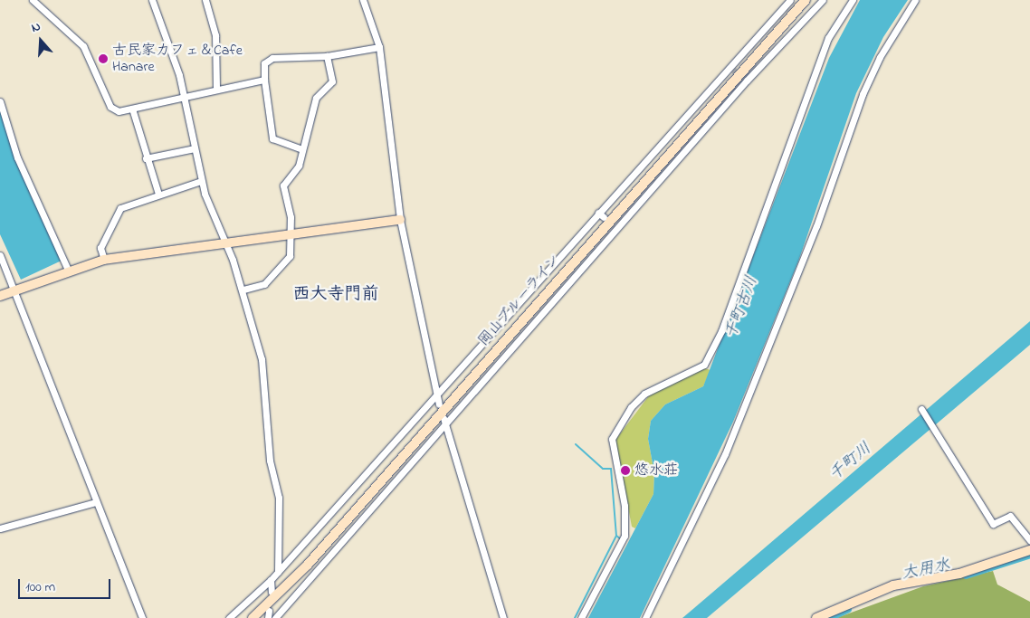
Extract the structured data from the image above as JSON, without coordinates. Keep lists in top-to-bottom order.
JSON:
{
  "streets": {
    "main road": ["岡山ブルーライン"]
  },
  "districts": ["西大寺門前"],
  "water": ["千町古川", "千町川", "大用水"],
  "places": ["古民家カフェ＆Cafe Hanare", "悠水荘"],
  "scale_bar": "100 m",
  "north": "top"
}
